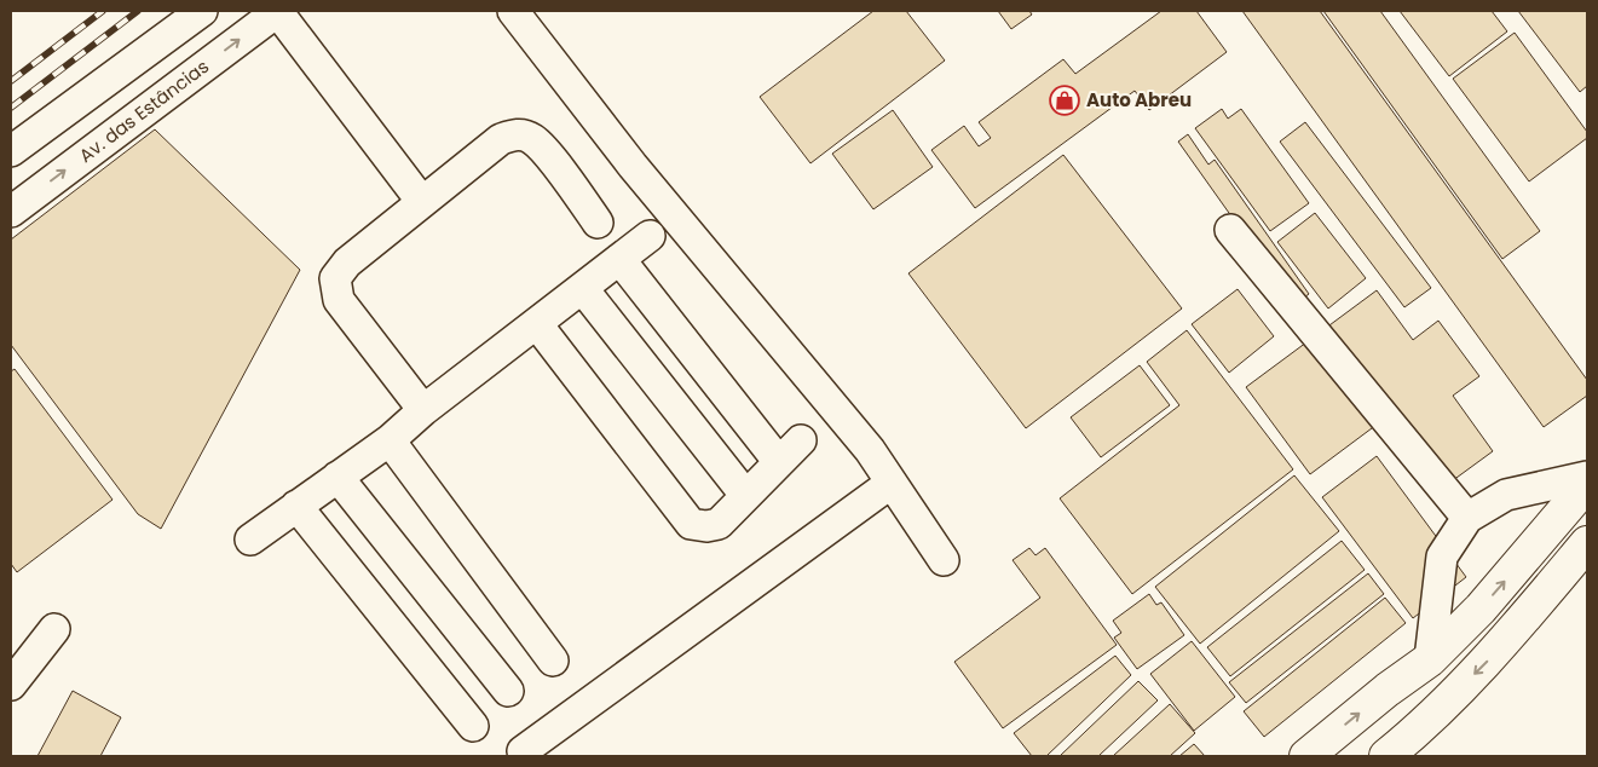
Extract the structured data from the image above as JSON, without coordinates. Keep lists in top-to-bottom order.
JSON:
{
  "streets": {
    "street": ["Av. das Estâncias"]
  },
  "places": {
    "shop": ["Auto Abreu"]
  }
}
